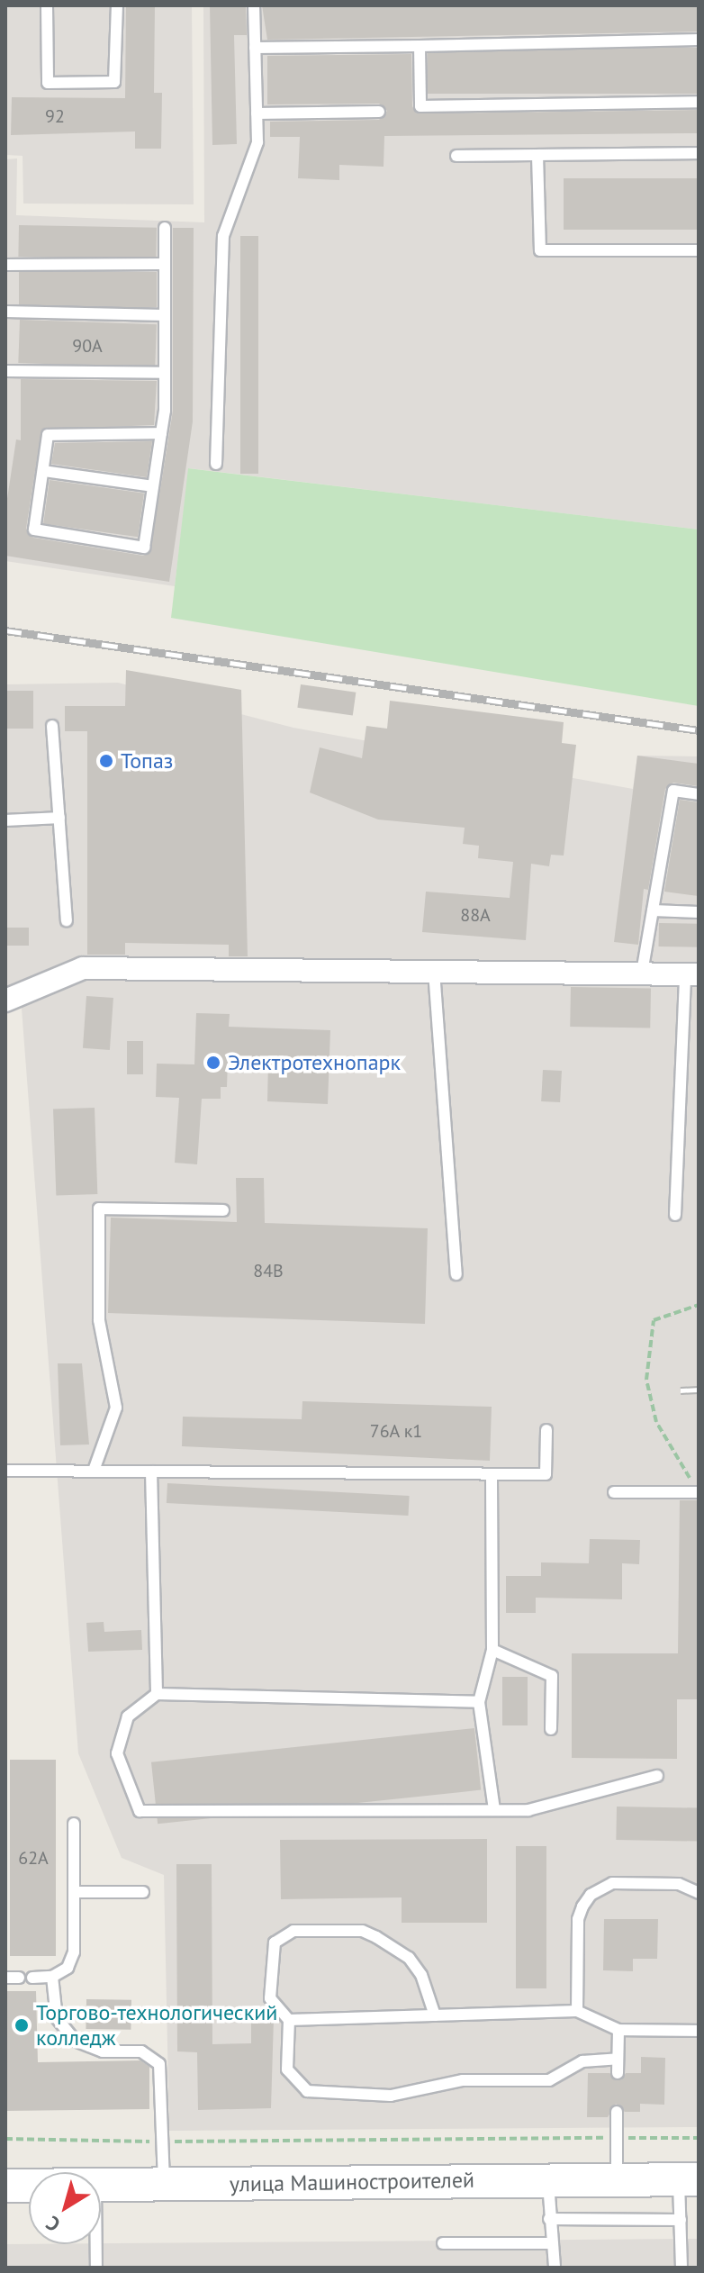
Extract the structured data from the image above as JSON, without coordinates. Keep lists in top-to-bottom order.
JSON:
{
  "streets": {
    "main road": ["улица Машиностроителей"]
  },
  "places": ["Топаз", "Электротехнопарк", "Торгово-технологический колледж"],
  "house_numbers": [
    "92",
    "90А",
    "88А",
    "84В",
    "76А к1",
    "62А"
  ],
  "north": "bottom left"
}
